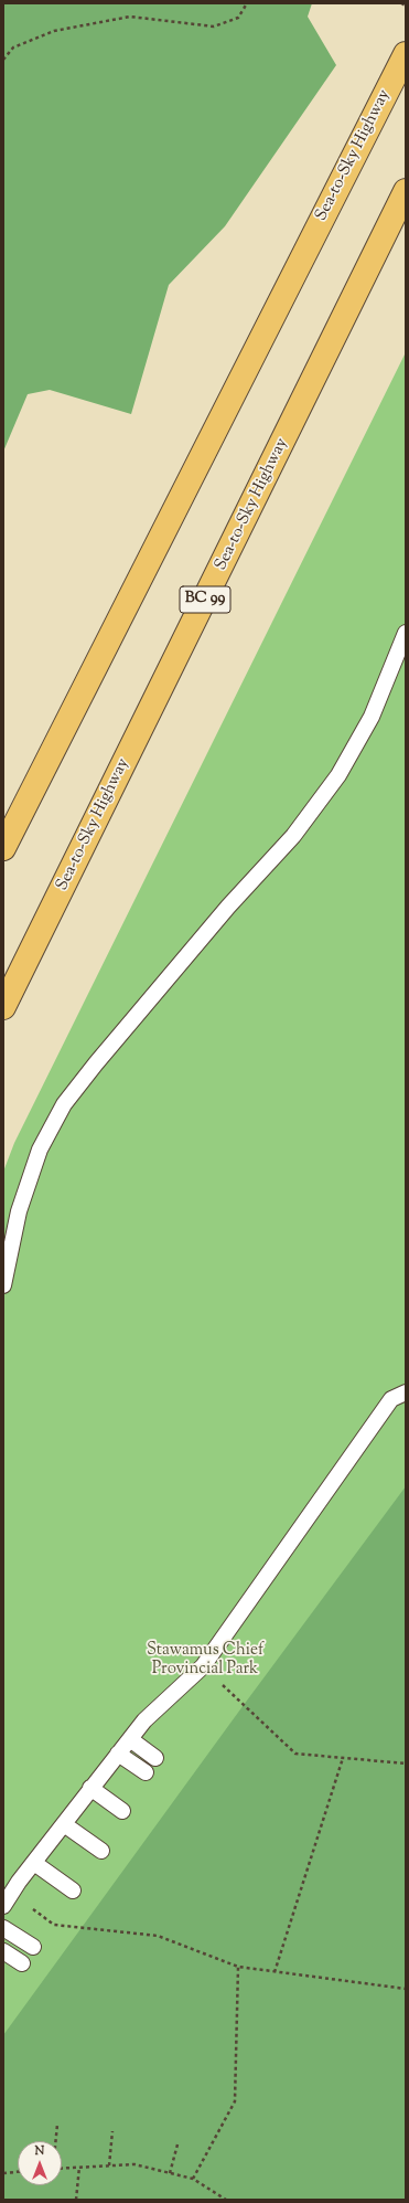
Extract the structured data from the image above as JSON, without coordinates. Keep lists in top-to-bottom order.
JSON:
{
  "streets": {
    "highway": ["Sea-to-Sky Highway", "BC 99"]
  },
  "parks": ["Stawamus Chief Provincial Park"],
  "north": "top"
}
